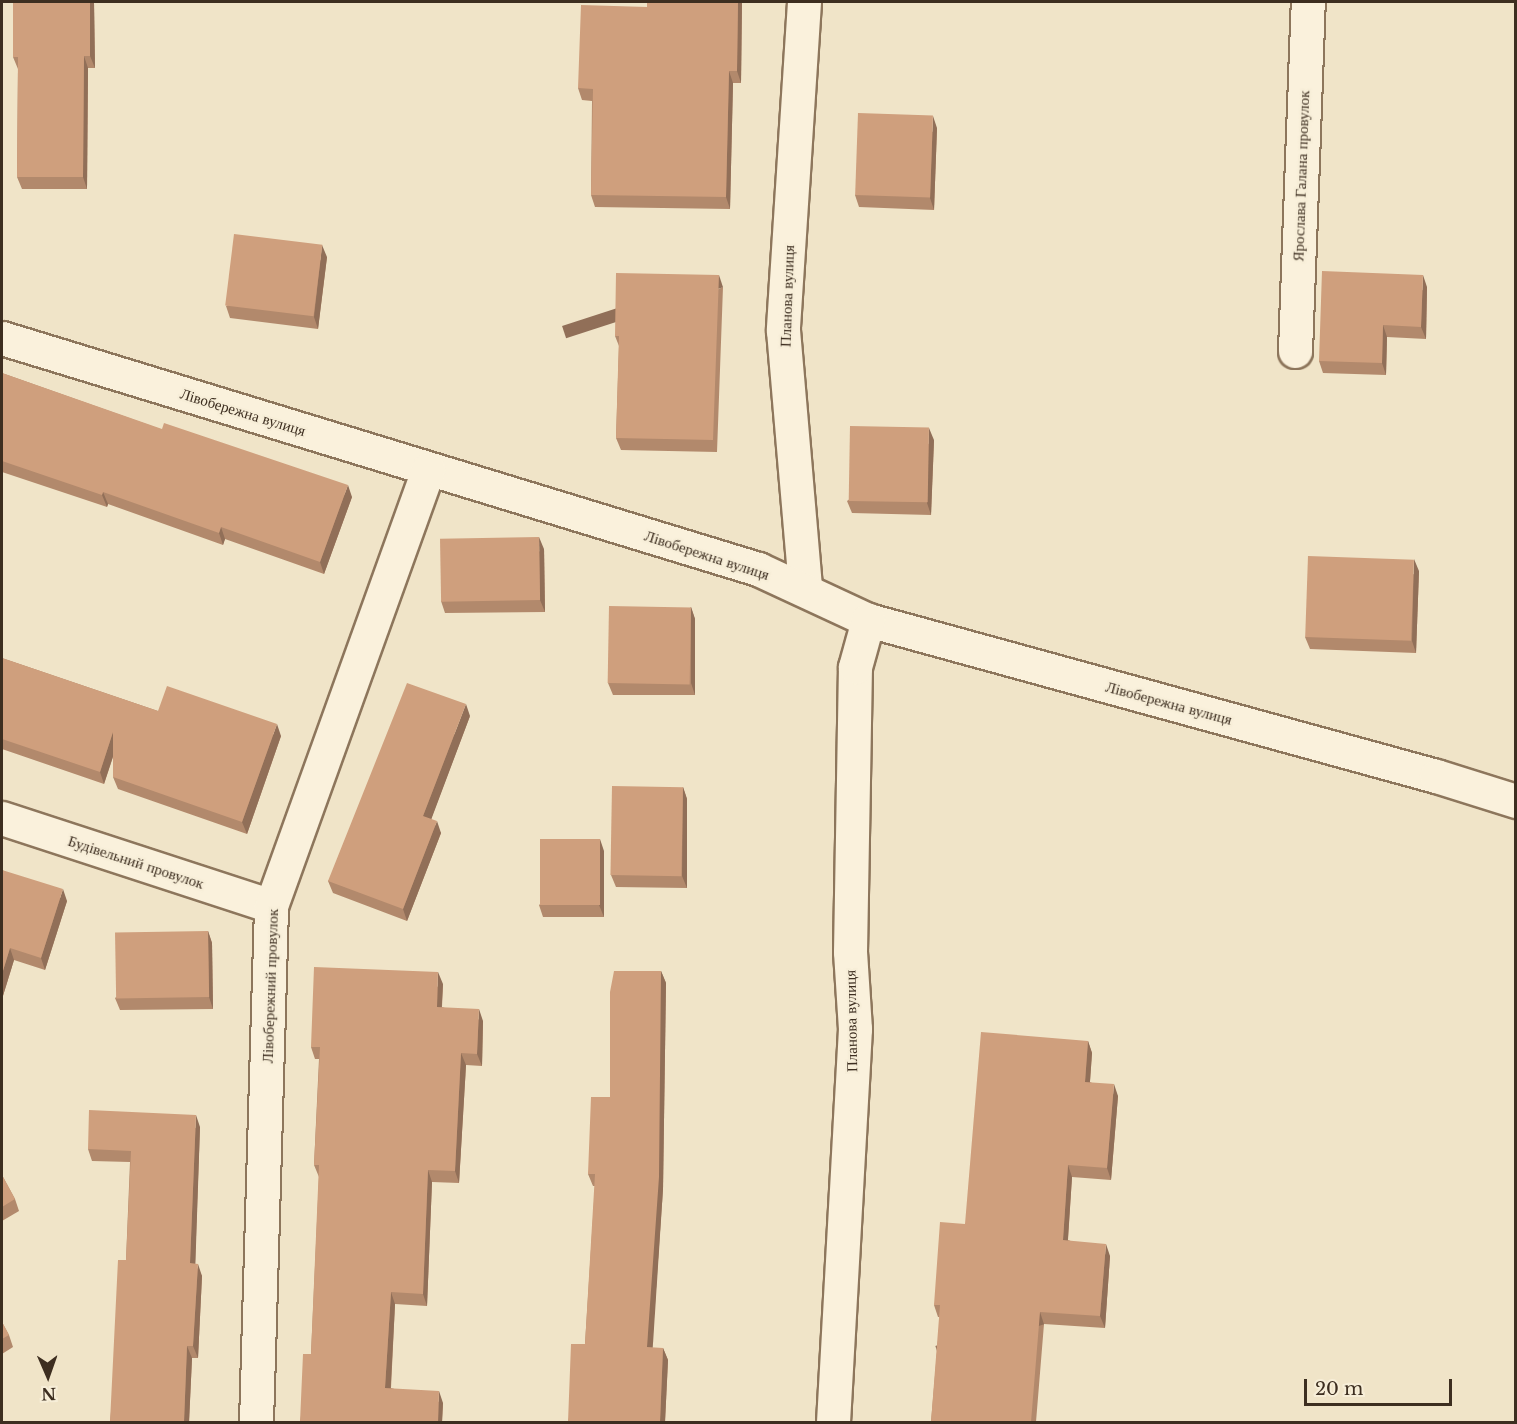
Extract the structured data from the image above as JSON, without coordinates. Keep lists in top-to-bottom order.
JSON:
{
  "streets": {
    "street": [
      "Ярослава Галана провулок",
      "Планова вулиця",
      "Лівобережна вулиця",
      "Будівельний провулок",
      "Лівобережний провулок"
    ]
  },
  "crossings": [
    ["Планова вулиця", "Лівобережна вулиця"],
    ["Лівобережна вулиця", "Лівобережний провулок"],
    ["Будівельний провулок", "Лівобережний провулок"]
  ],
  "scale_bar": "20 m",
  "north": "bottom"
}
